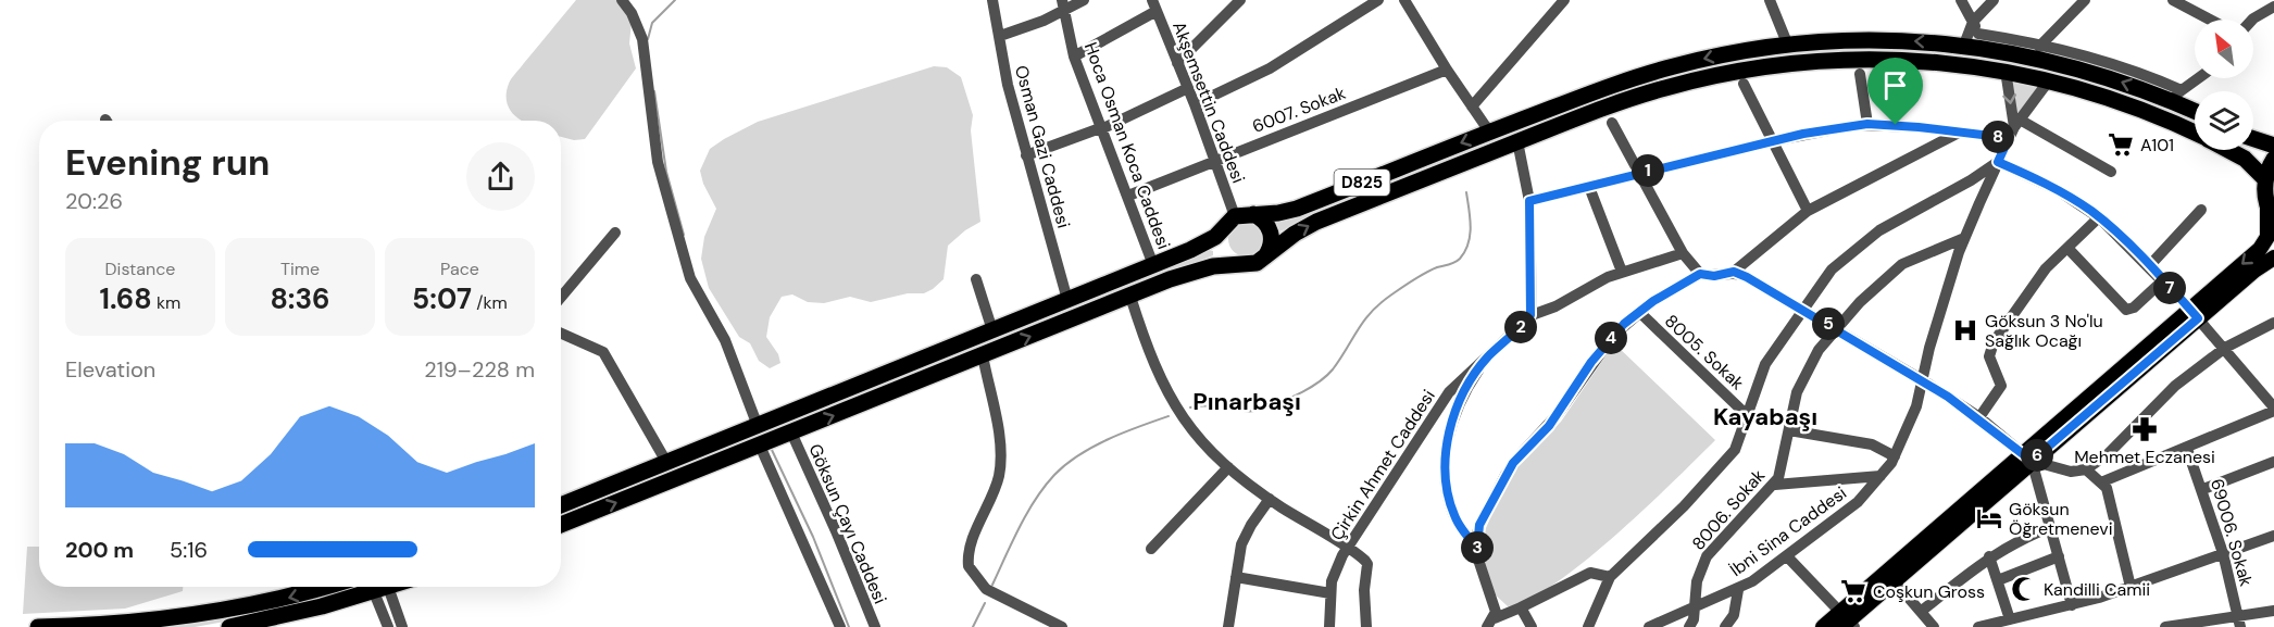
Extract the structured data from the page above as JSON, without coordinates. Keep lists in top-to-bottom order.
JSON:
{
  "streets": {
    "highway": ["D825"],
    "street": [
      "Akşemsettin Caddesi",
      "6007. Sokak",
      "Hoca Osman Koca Caddesi",
      "Osman Gazi Caddesi",
      "8005. Sokak",
      "Çirkin Ahmet Caddesi",
      "8006. Sokak",
      "Göksun Çayı Caddesi",
      "İbni Sina Caddesi",
      "69006. Sokak"
    ]
  },
  "crossings": [
    ["Akşemsettin Caddesi", "6007. Sokak"],
    ["Akşemsettin Caddesi", "D825"],
    ["6007. Sokak", "Hoca Osman Koca Caddesi"],
    ["D825", "Göksun Çayı Caddesi"],
    ["D825", "İbni Sina Caddesi"],
    ["8006. Sokak", "İbni Sina Caddesi"]
  ],
  "districts": ["Pınarbaşı", "Kayabaşı"],
  "places": {
    "supermarket": ["A101", "Coşkun Gross"],
    "hospital": ["Göksun 3 No'lu Sağlık Ocağı"],
    "pharmacy": ["Mehmet Eczanesi"],
    "hotel": ["Göksun Öğretmenevi"],
    "mosque": ["Kandilli Camii"]
  },
  "north": "top left",
  "page": {
    "pins": [
      "8",
      "1",
      "7",
      "5",
      "2",
      "4",
      "6",
      "3"
    ],
    "heading": ["Evening run", "20:26"],
    "stats": [
      ["Distance", "1.68 km"],
      ["Time", "8:36"],
      ["Pace", "5:07 /km"]
    ],
    "chart": ["Elevation", "219–228 m"],
    "list": [
      {
        "name": "200 m",
        "note": "5:16"
      }
    ]
  }
}
